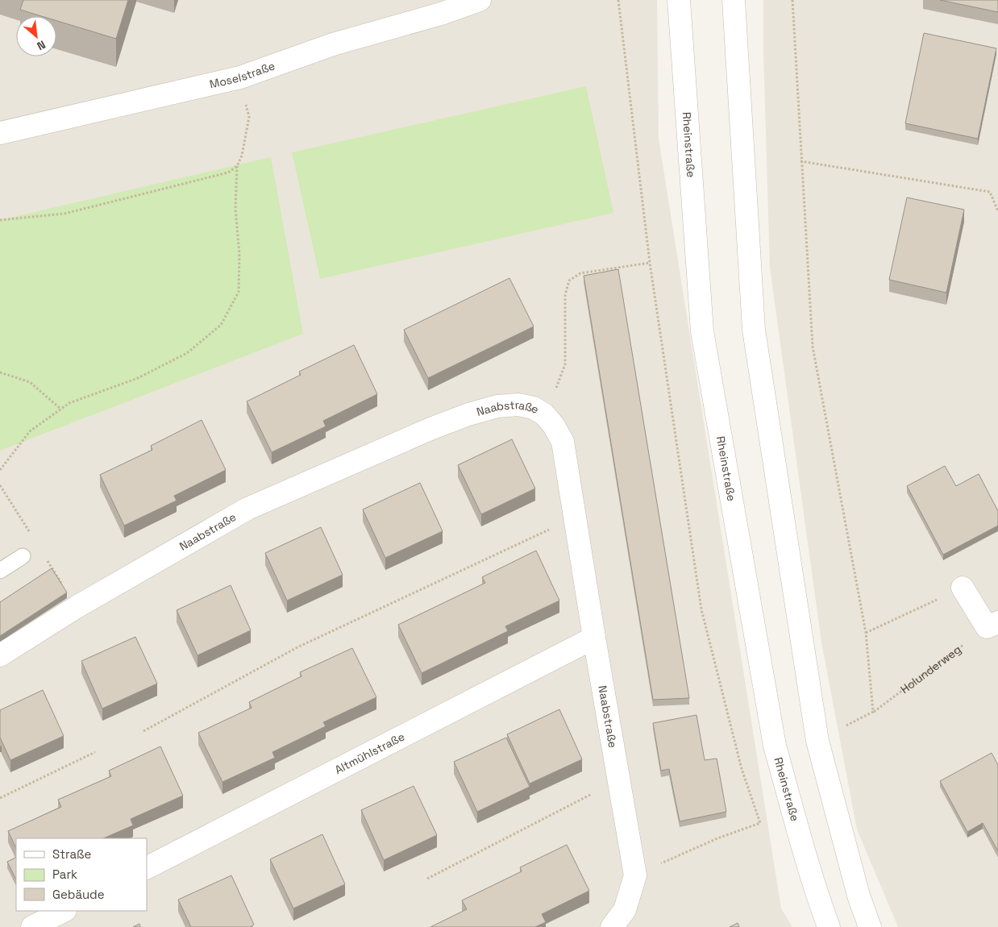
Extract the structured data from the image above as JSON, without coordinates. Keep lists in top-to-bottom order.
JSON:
{
  "streets": {
    "street": [
      "Moselstraße",
      "Rheinstraße",
      "Naabstraße",
      "Altmühlstraße"
    ],
    "path": ["Holunderweg"]
  },
  "crossings": [
    ["Naabstraße", "Altmühlstraße"]
  ],
  "legend": ["Straße", "Park", "Gebäude"],
  "north": "bottom right"
}
